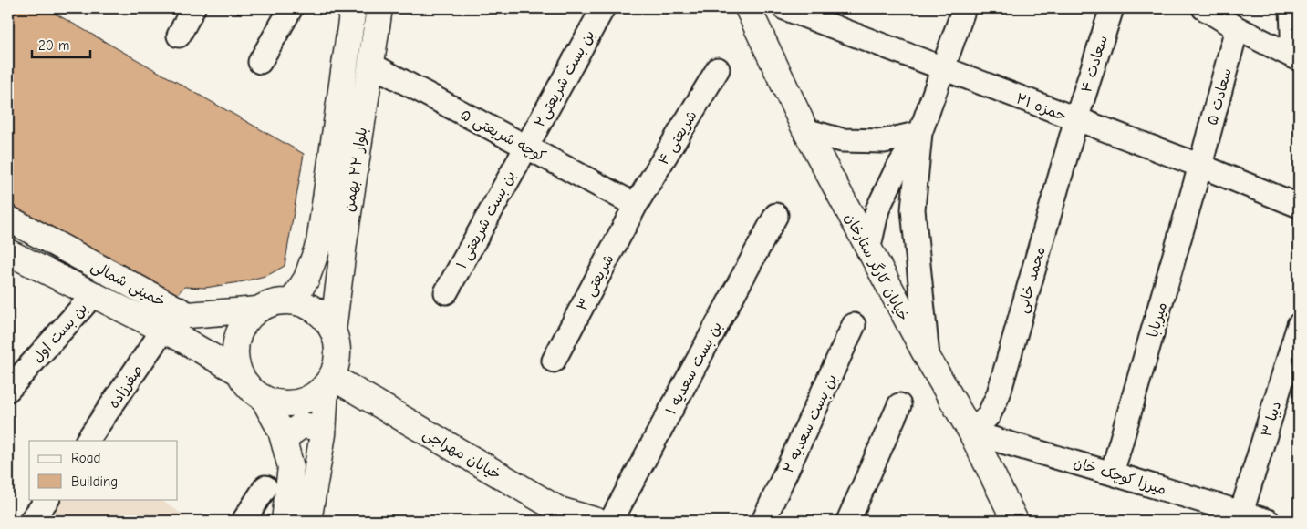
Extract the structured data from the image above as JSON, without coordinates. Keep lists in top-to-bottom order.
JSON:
{
  "streets": {
    "main road": [
      "بلوار ۲۲ بهمن",
      "خیابان کارگر ستارخان",
      "خمینی شمالی",
      "خیابان مهراجی"
    ],
    "street": [
      "سعادت ۴",
      "بن بست شریعتی۲",
      "سعادت ۵",
      "حمزه ۲۱",
      "۵ کوچه شریعتی",
      "شریعتی ۴",
      "بن بست شریعتی ۱",
      "محمد خانی",
      "شریعتی ۳",
      "میربابا",
      "بن بست اول",
      "بن بست سعدیه ۱",
      "صفرزاده",
      "دیبا ۳",
      "بن بست سعدیه ۲",
      "میرزا کوچک خان"
    ]
  },
  "crossings": [
    ["سعادت ۴", "حمزه ۲۱"],
    ["سعادت ۴", "محمد خانی"],
    ["بن بست شریعتی۲", "۵ کوچه شریعتی"],
    ["بن بست شریعتی۲", "بن بست شریعتی ۱"],
    ["سعادت ۵", "حمزه ۲۱"],
    ["سعادت ۵", "میربابا"],
    ["حمزه ۲۱", "محمد خانی"],
    ["حمزه ۲۱", "میربابا"],
    ["۵ کوچه شریعتی", "شریعتی ۴"],
    ["۵ کوچه شریعتی", "بلوار ۲۲ بهمن"],
    ["۵ کوچه شریعتی", "بن بست شریعتی ۱"],
    ["۵ کوچه شریعتی", "شریعتی ۳"],
    ["شریعتی ۴", "شریعتی ۳"],
    ["بلوار ۲۲ بهمن", "خمینی شمالی"],
    ["بلوار ۲۲ بهمن", "خیابان مهراجی"],
    ["خیابان کارگر ستارخان", "محمد خانی"],
    ["خیابان کارگر ستارخان", "میرزا کوچک خان"],
    ["محمد خانی", "میرزا کوچک خان"],
    ["خمینی شمالی", "بن بست اول"],
    ["خمینی شمالی", "صفرزاده"],
    ["خمینی شمالی", "خیابان مهراجی"],
    ["میربابا", "میرزا کوچک خان"],
    ["دیبا ۳", "میرزا کوچک خان"]
  ],
  "legend": ["Road", "Building"],
  "scale_bar": "20 m"
}
